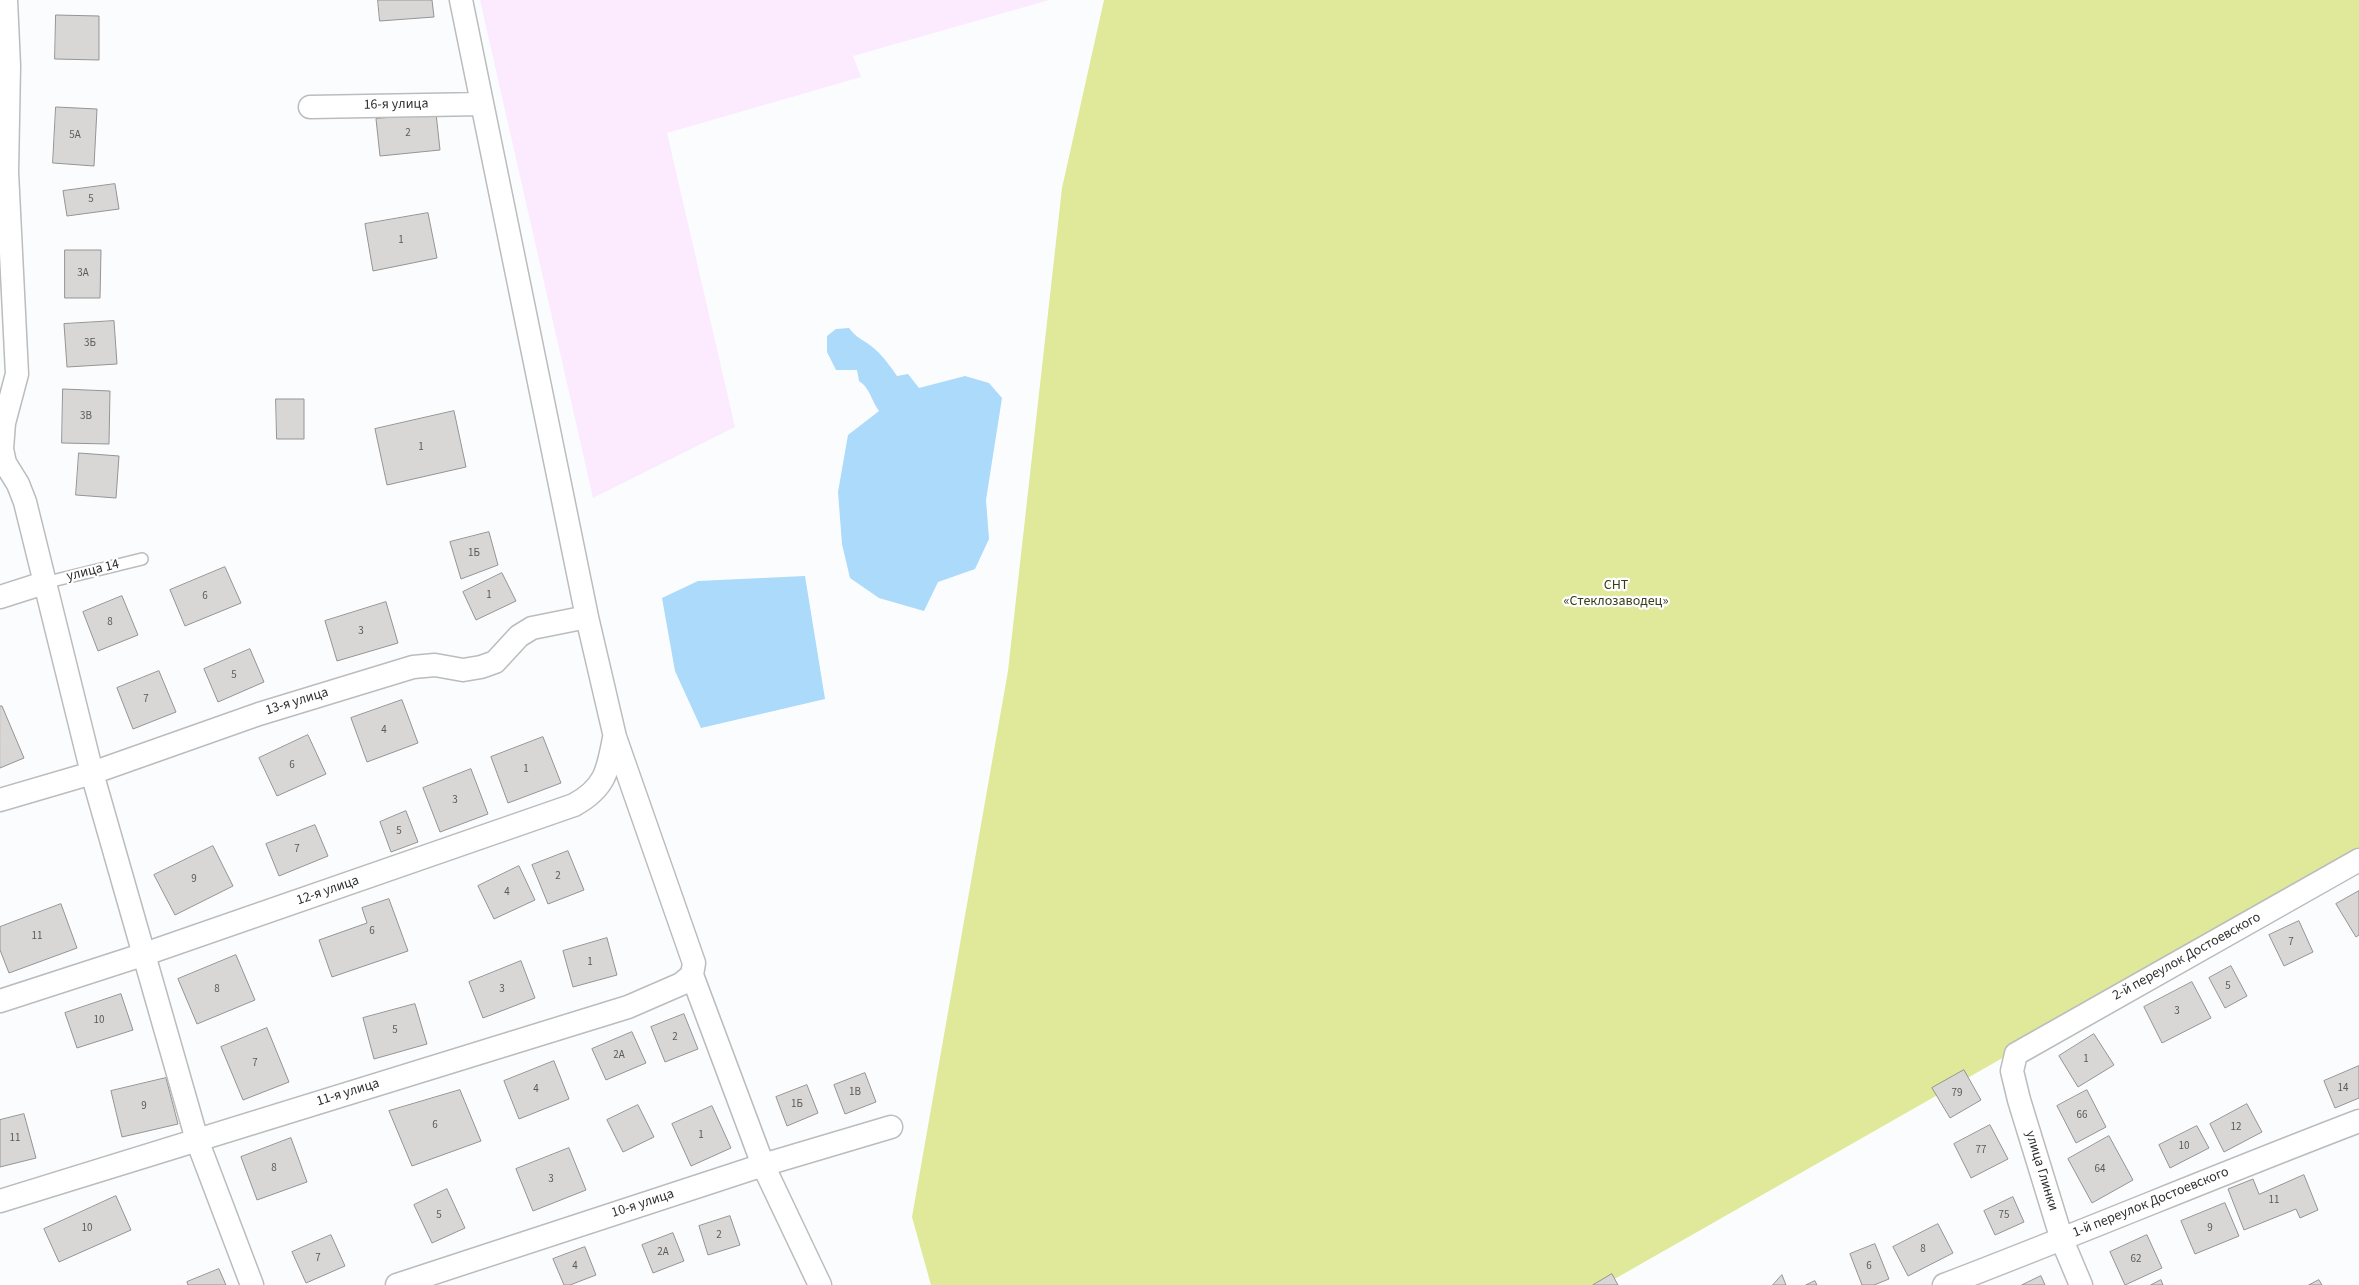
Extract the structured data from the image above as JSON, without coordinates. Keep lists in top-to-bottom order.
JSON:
{
  "streets": {
    "street": [
      "16-я улица",
      "13-я улица",
      "12-я улица",
      "2-й переулок Достоевского",
      "11-я улица",
      "улица Глинки",
      "1-й переулок Достоевского",
      "10-я улица"
    ],
    "lane": ["улица 14"]
  },
  "crossings": [
    ["2-й переулок Достоевского", "улица Глинки"],
    ["улица Глинки", "1-й переулок Достоевского"]
  ],
  "parks": ["СНТ «Стеклозаводец»"],
  "house_numbers": [
    "2",
    "5А",
    "5",
    "1",
    "3А",
    "3Б",
    "3В",
    "1",
    "1Б",
    "1",
    "6",
    "8",
    "3",
    "5",
    "7",
    "4",
    "6",
    "1",
    "3",
    "5",
    "7",
    "2",
    "9",
    "4",
    "6",
    "11",
    "7",
    "1",
    "5",
    "8",
    "3",
    "3",
    "10",
    "5",
    "2",
    "2А",
    "1",
    "7",
    "14",
    "4",
    "1В",
    "79",
    "1Б",
    "9",
    "66",
    "6",
    "12",
    "1",
    "11",
    "10",
    "77",
    "8",
    "64",
    "3",
    "11",
    "5",
    "75",
    "10",
    "9",
    "2",
    "8",
    "2А",
    "7",
    "62",
    "4",
    "6"
  ]
}
